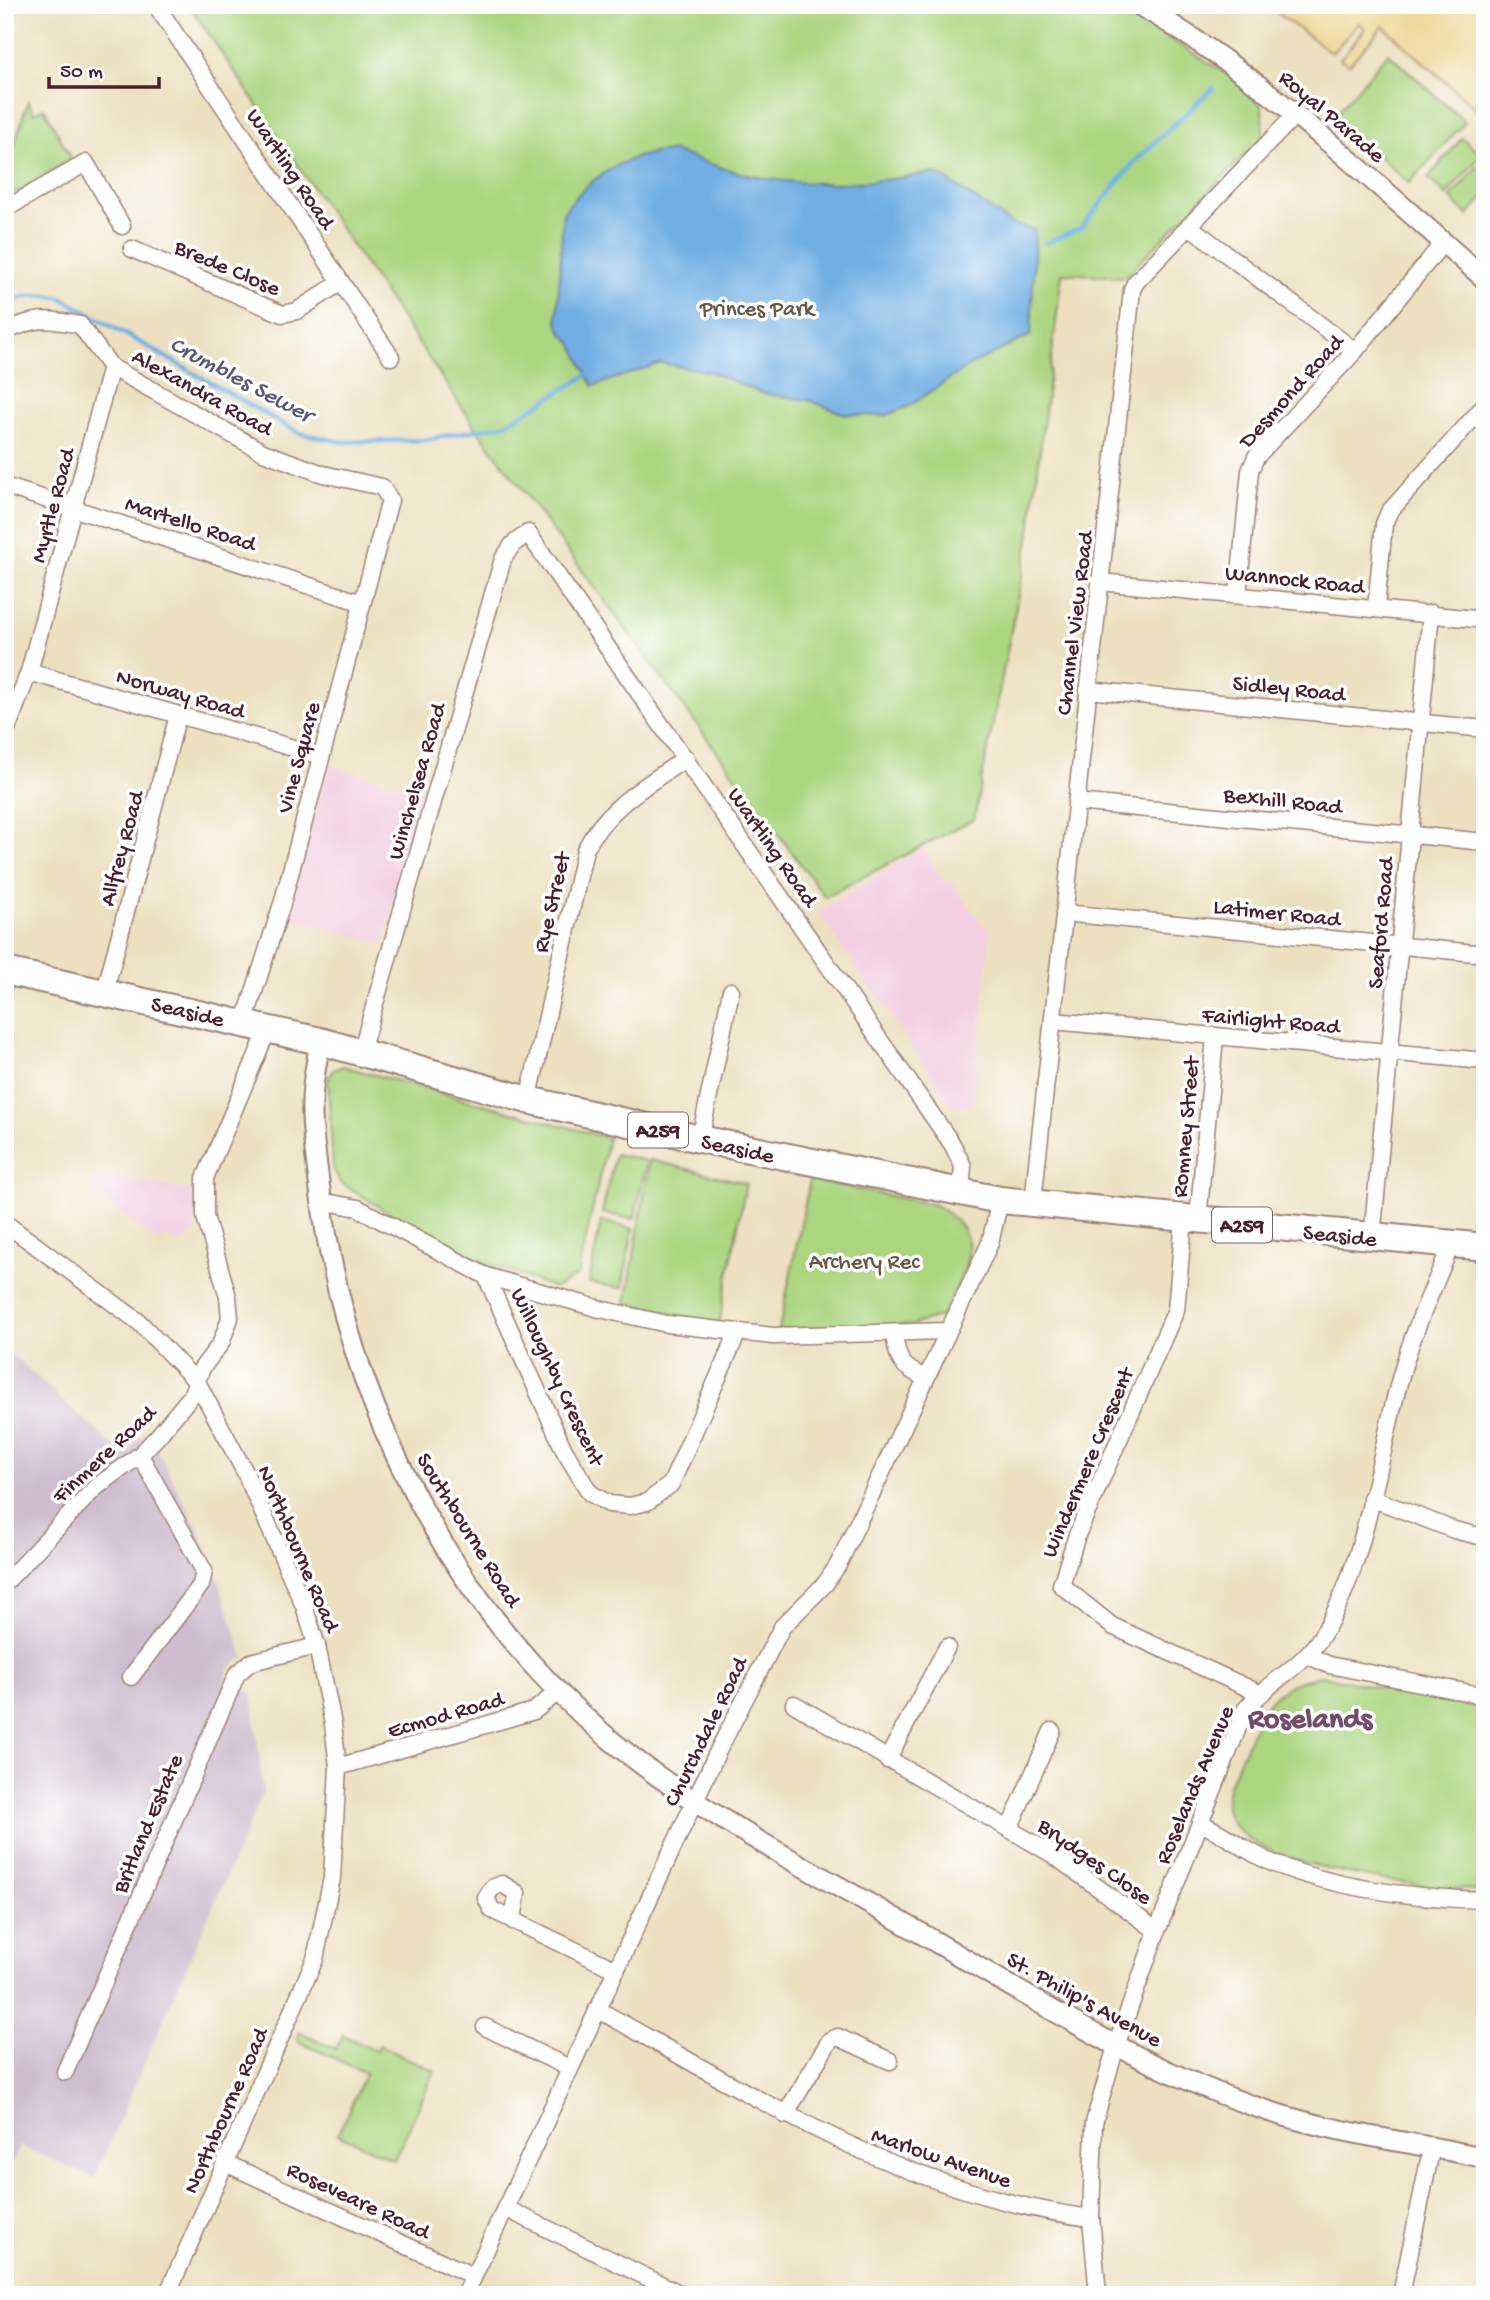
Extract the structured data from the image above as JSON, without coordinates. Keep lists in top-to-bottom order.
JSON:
{
  "streets": {
    "main road": ["Seaside", "A259"],
    "street": [
      "Royal Parade",
      "Wartling Road",
      "Brede Close",
      "Desmond Road",
      "Alexandra Road",
      "Myrtle Road",
      "Martello Road",
      "Wannock Road",
      "Channel View Road",
      "Sidley Road",
      "Norway Road",
      "Vine Square",
      "Winchelsea Road",
      "Bexhill Road",
      "Allfrey Road",
      "Rye Street",
      "Latimer Road",
      "Seaford Road",
      "Fairlight Road",
      "Romney Street",
      "Willoughby Crescent",
      "Finmere Road",
      "Windermere Crescent",
      "Southbourne Road",
      "Northbourne Road",
      "Ecmod Road",
      "Churchdale Road",
      "Roselands Avenue",
      "Britland Estate",
      "Brydges Close",
      "St. Philip's Avenue",
      "Marlow Avenue",
      "Roseveare Road"
    ]
  },
  "crossings": [
    ["Royal Parade", "Desmond Road"],
    ["Royal Parade", "Channel View Road"],
    ["Wartling Road", "Brede Close"],
    ["Wartling Road", "Winchelsea Road"],
    ["Wartling Road", "Rye Street"],
    ["Wartling Road", "Seaside"],
    ["Desmond Road", "Wannock Road"],
    ["Alexandra Road", "Myrtle Road"],
    ["Alexandra Road", "Vine Square"],
    ["Myrtle Road", "Martello Road"],
    ["Myrtle Road", "Norway Road"],
    ["Martello Road", "Vine Square"],
    ["Wannock Road", "Channel View Road"],
    ["Wannock Road", "Seaford Road"],
    ["Channel View Road", "Sidley Road"],
    ["Channel View Road", "Bexhill Road"],
    ["Channel View Road", "Latimer Road"],
    ["Channel View Road", "Seaside"],
    ["Channel View Road", "Fairlight Road"],
    ["Sidley Road", "Seaford Road"],
    ["Norway Road", "Vine Square"],
    ["Norway Road", "Allfrey Road"],
    ["Vine Square", "Seaside"],
    ["Vine Square", "Finmere Road"],
    ["Winchelsea Road", "Seaside"],
    ["Bexhill Road", "Seaford Road"],
    ["Allfrey Road", "Seaside"],
    ["Rye Street", "Seaside"],
    ["Latimer Road", "Seaford Road"],
    ["Seaford Road", "Seaside"],
    ["Seaford Road", "Fairlight Road"],
    ["Seaside", "Romney Street"],
    ["Seaside", "Finmere Road"],
    ["Seaside", "Windermere Crescent"],
    ["Seaside", "Southbourne Road"],
    ["Seaside", "Churchdale Road"],
    ["Seaside", "Roselands Avenue"],
    ["Fairlight Road", "Romney Street"],
    ["Romney Street", "Windermere Crescent"],
    ["Willoughby Crescent", "Southbourne Road"],
    ["Willoughby Crescent", "Churchdale Road"],
    ["Finmere Road", "Northbourne Road"],
    ["Windermere Crescent", "Roselands Avenue"],
    ["Southbourne Road", "Ecmod Road"],
    ["Southbourne Road", "Churchdale Road"],
    ["Southbourne Road", "St. Philip's Avenue"],
    ["Northbourne Road", "Ecmod Road"],
    ["Northbourne Road", "Britland Estate"],
    ["Northbourne Road", "Roseveare Road"],
    ["Churchdale Road", "St. Philip's Avenue"],
    ["Churchdale Road", "Marlow Avenue"],
    ["Churchdale Road", "Roseveare Road"],
    ["Roselands Avenue", "Brydges Close"],
    ["Roselands Avenue", "St. Philip's Avenue"],
    ["Roselands Avenue", "Marlow Avenue"]
  ],
  "districts": ["Roselands"],
  "water": ["Crumbles Sewer"],
  "parks": ["Princes Park", "Archery Rec"],
  "scale_bar": "50 m"
}
